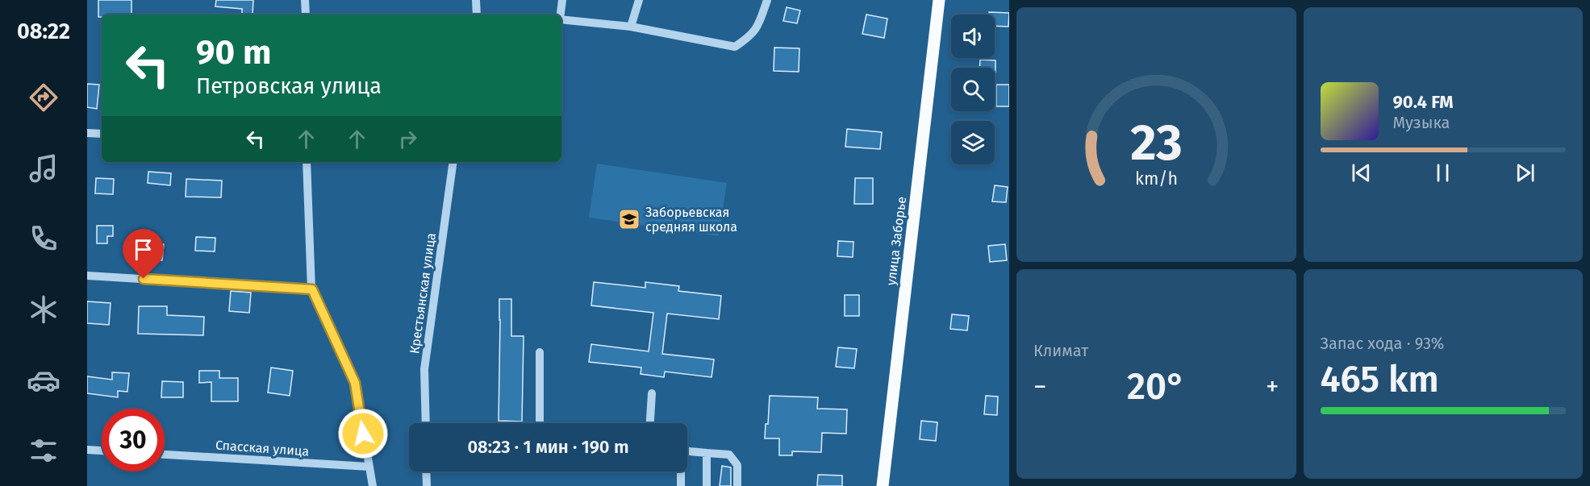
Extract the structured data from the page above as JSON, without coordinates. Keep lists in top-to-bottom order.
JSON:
{
  "streets": {
    "main road": ["улица Заборье"],
    "street": ["Крестьянская улица", "Спасская улица"]
  },
  "places": {
    "school or university": ["Заборьевская средняя школа"]
  },
  "page": {
    "tabs": "08:22",
    "turn": ["90 m", "Петровская улица"],
    "song": ["90.4 FM", "Музыка"],
    "tile": [
      "Климат",
      ["Запас хода · 93%", "465 km"]
    ],
    "heat": ["−", "20°", "+"],
    "limit": "30",
    "trip": "08:23 · 1 мин · 190 m",
    "gauge": ["23", "km/h"]
  }
}
